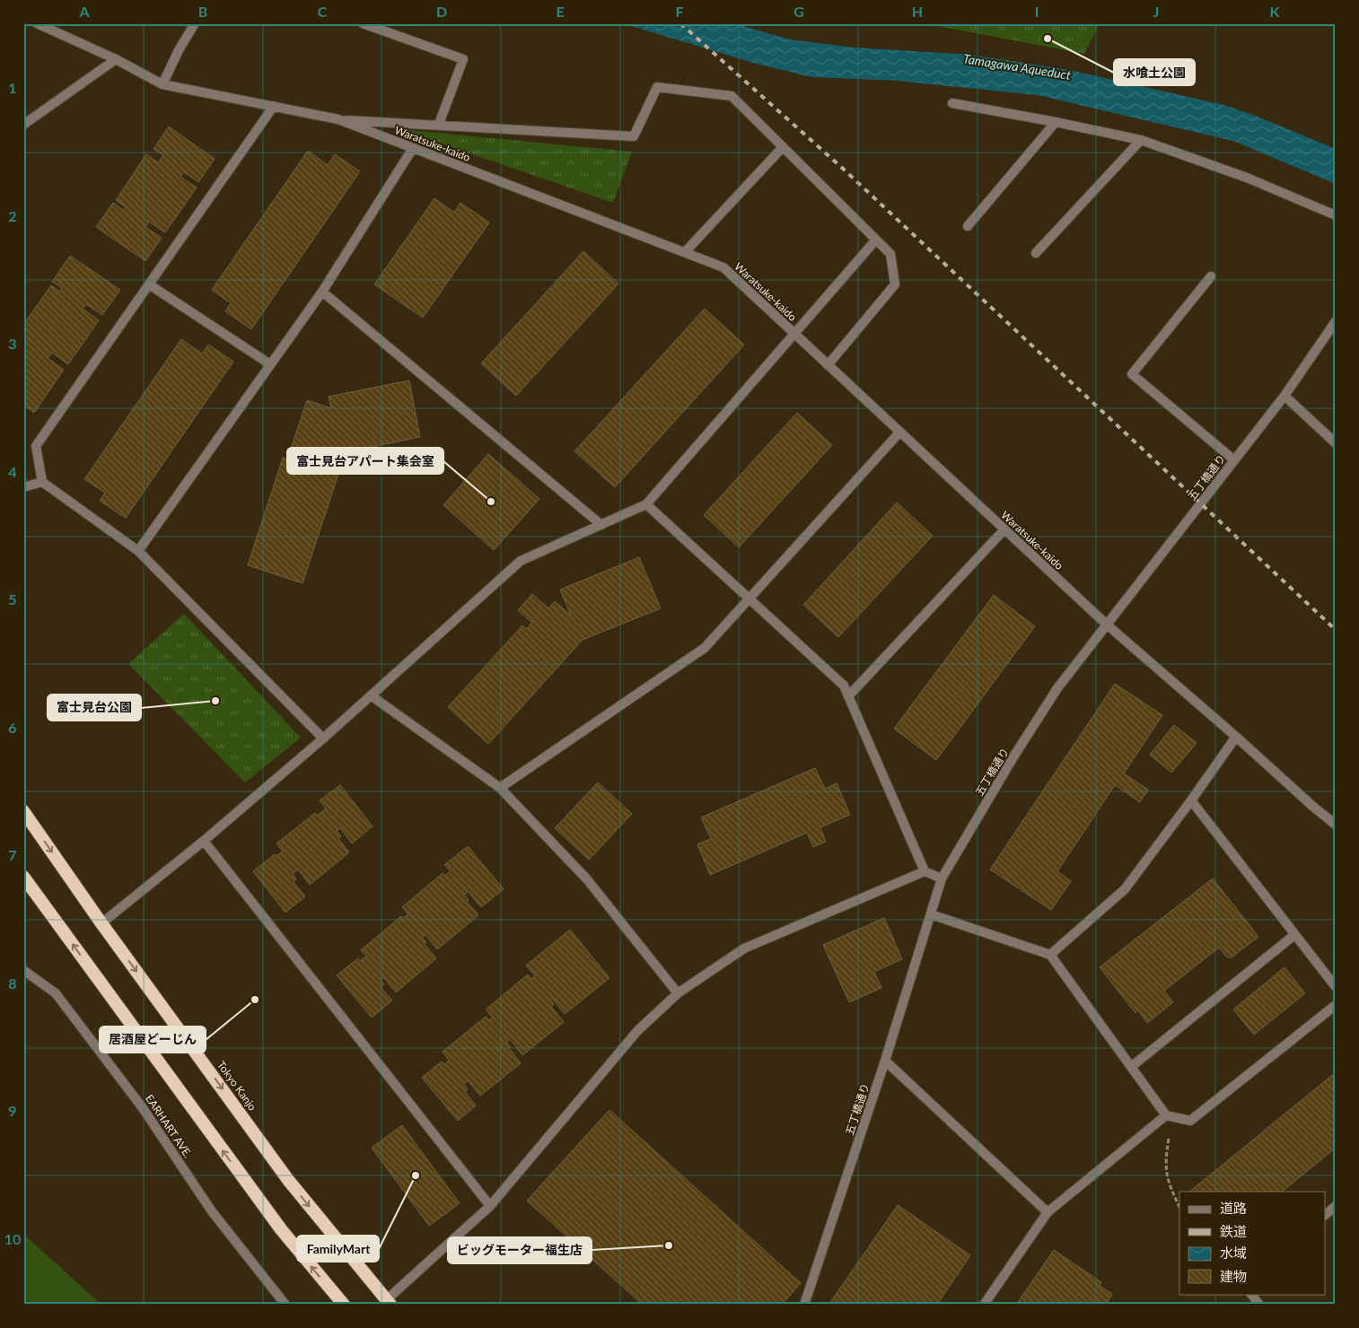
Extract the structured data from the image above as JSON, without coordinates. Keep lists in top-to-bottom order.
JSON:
{
  "streets": {
    "highway": ["Tokyo Kanjo"],
    "street": ["Waratsuke-kaido", "五丁橋通り", "EARHART AVE."]
  },
  "crossings": [
    ["Waratsuke-kaido", "五丁橋通り"]
  ],
  "water": ["Tamagawa Aqueduct"],
  "places": [
    "水喰土公園",
    "富士見台アパート集会室",
    "富士見台公園",
    "居酒屋どーじん",
    "FamilyMart",
    "ビッグモーター福生店"
  ],
  "legend": [
    "道路",
    "鉄道",
    "水域",
    "建物"
  ],
  "grid": {
    "columns": [
      "A",
      "B",
      "C",
      "D",
      "E",
      "F",
      "G",
      "H",
      "I",
      "J",
      "K"
    ],
    "rows": [
      "1",
      "2",
      "3",
      "4",
      "5",
      "6",
      "7",
      "8",
      "9",
      "10"
    ]
  }
}
